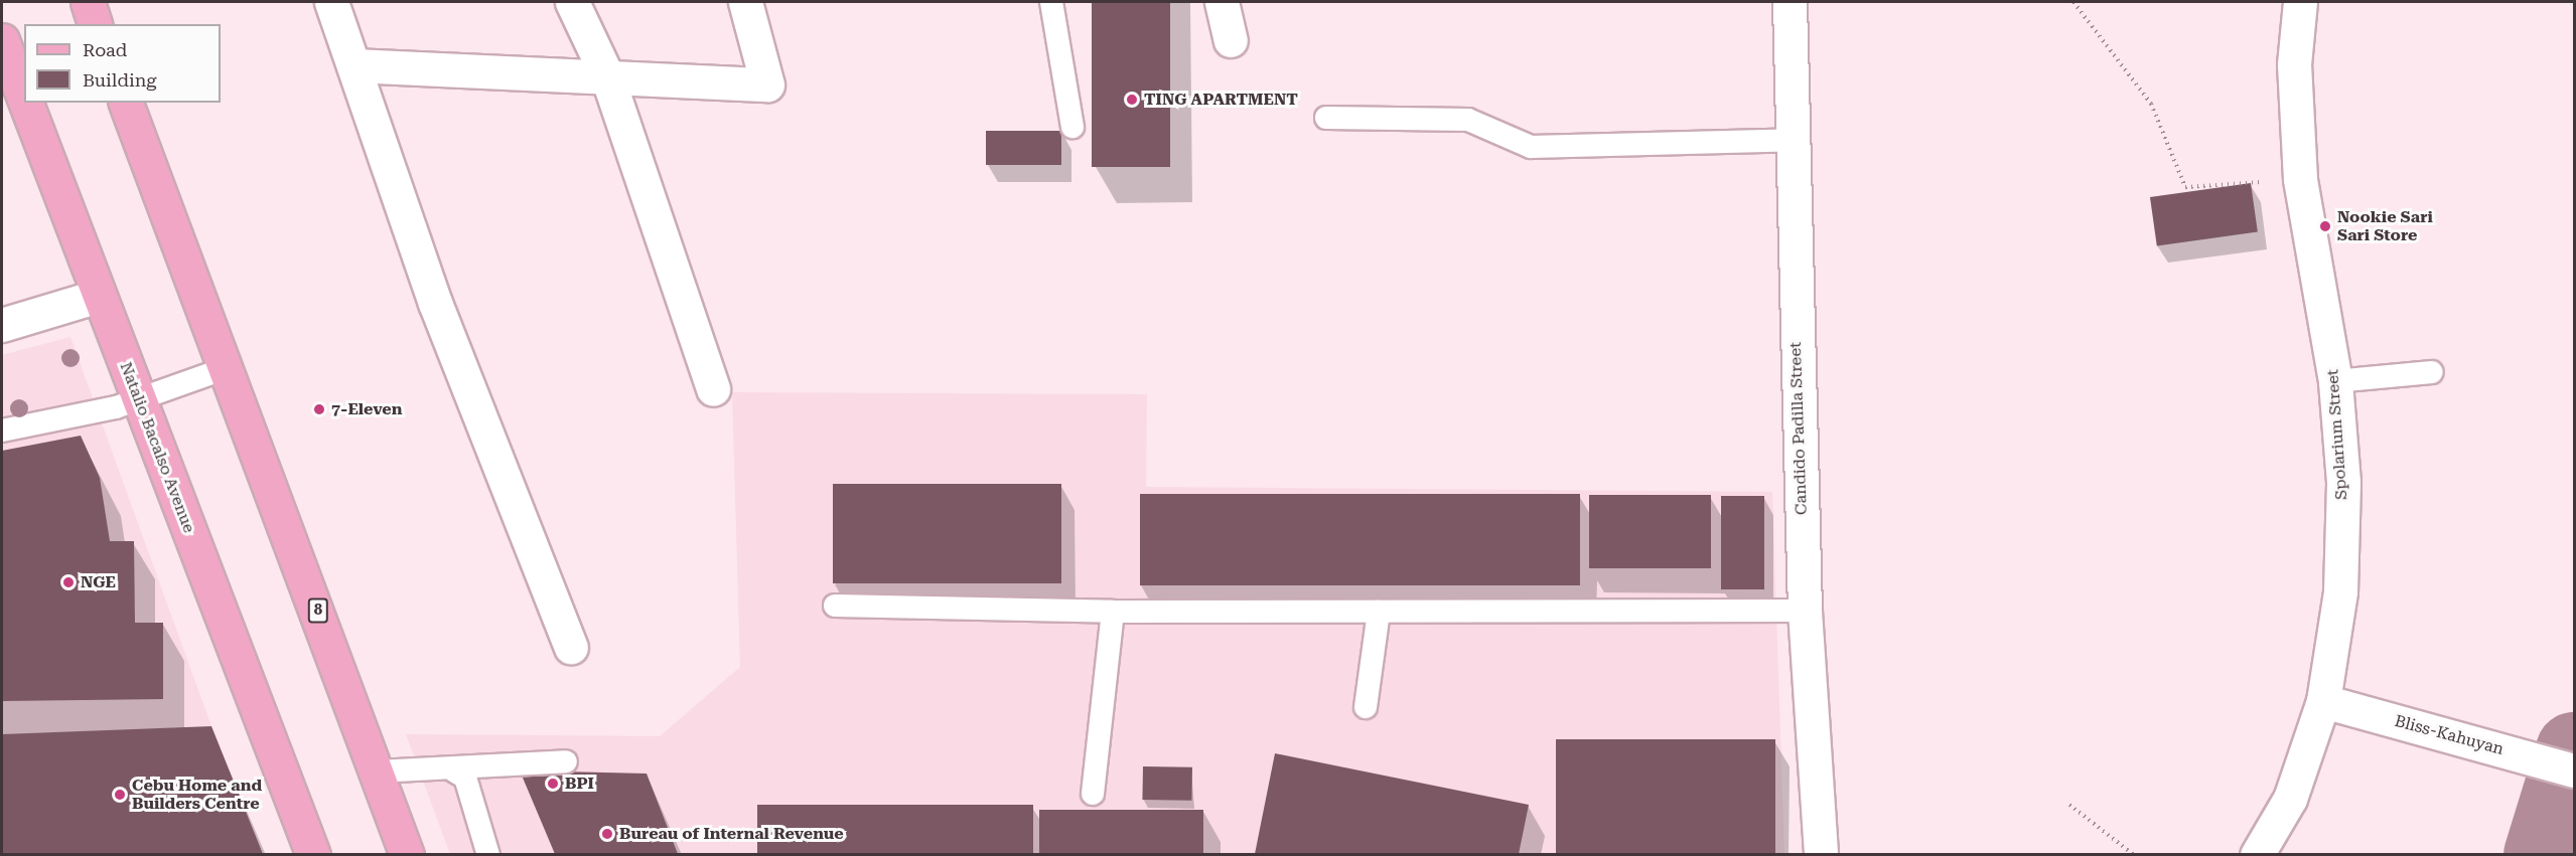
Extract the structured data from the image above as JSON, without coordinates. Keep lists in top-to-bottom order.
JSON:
{
  "streets": {
    "main road": ["Natalio Bacalso Avenue", "8"],
    "street": ["Candido Padilla Street", "Spolarium Street", "Bliss-Kahuyan"]
  },
  "crossings": [
    ["Spolarium Street", "Bliss-Kahuyan"]
  ],
  "places": [
    "TING APARTMENT",
    "Nookie Sari Sari Store",
    "7-Eleven",
    "NGE",
    "BPI",
    "Cebu Home and Builders Centre",
    "Bureau of Internal Revenue"
  ],
  "legend": ["Road", "Building"]
}
